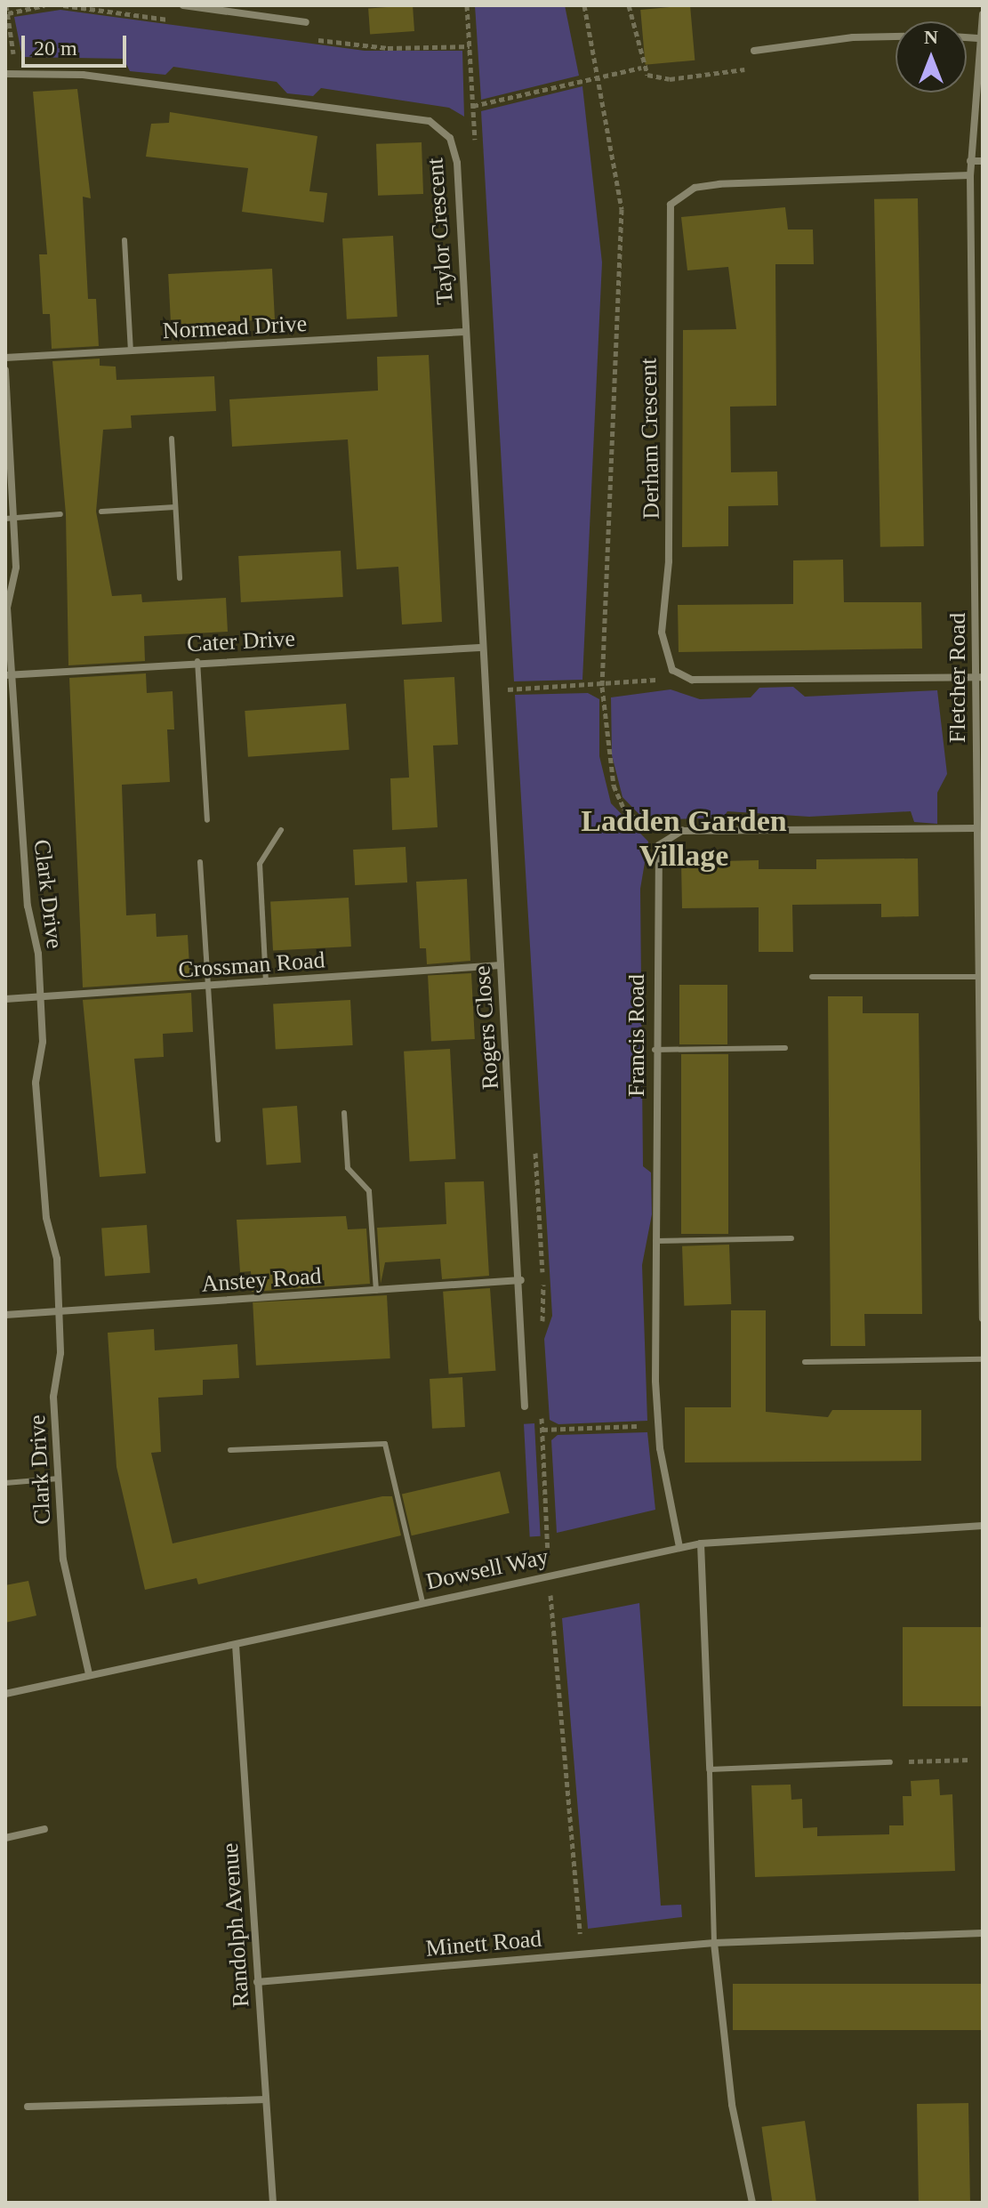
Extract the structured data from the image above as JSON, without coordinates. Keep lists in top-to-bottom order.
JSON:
{
  "streets": {
    "street": [
      "Taylor Crescent",
      "Normead Drive",
      "Derham Crescent",
      "Cater Drive",
      "Fletcher Road",
      "Clark Drive",
      "Crossman Road",
      "Rogers Close",
      "Francis Road",
      "Anstey Road",
      "Dowsell Way",
      "Randolph Avenue",
      "Minett Road"
    ]
  },
  "crossings": [
    ["Taylor Crescent", "Normead Drive"],
    ["Taylor Crescent", "Cater Drive"],
    ["Taylor Crescent", "Rogers Close"],
    ["Derham Crescent", "Fletcher Road"],
    ["Cater Drive", "Clark Drive"],
    ["Cater Drive", "Rogers Close"],
    ["Clark Drive", "Crossman Road"],
    ["Clark Drive", "Anstey Road"],
    ["Clark Drive", "Dowsell Way"],
    ["Crossman Road", "Rogers Close"],
    ["Rogers Close", "Anstey Road"],
    ["Francis Road", "Dowsell Way"],
    ["Dowsell Way", "Randolph Avenue"],
    ["Randolph Avenue", "Minett Road"]
  ],
  "districts": ["Ladden Garden Village"],
  "scale_bar": "20 m",
  "north": "top"
}
